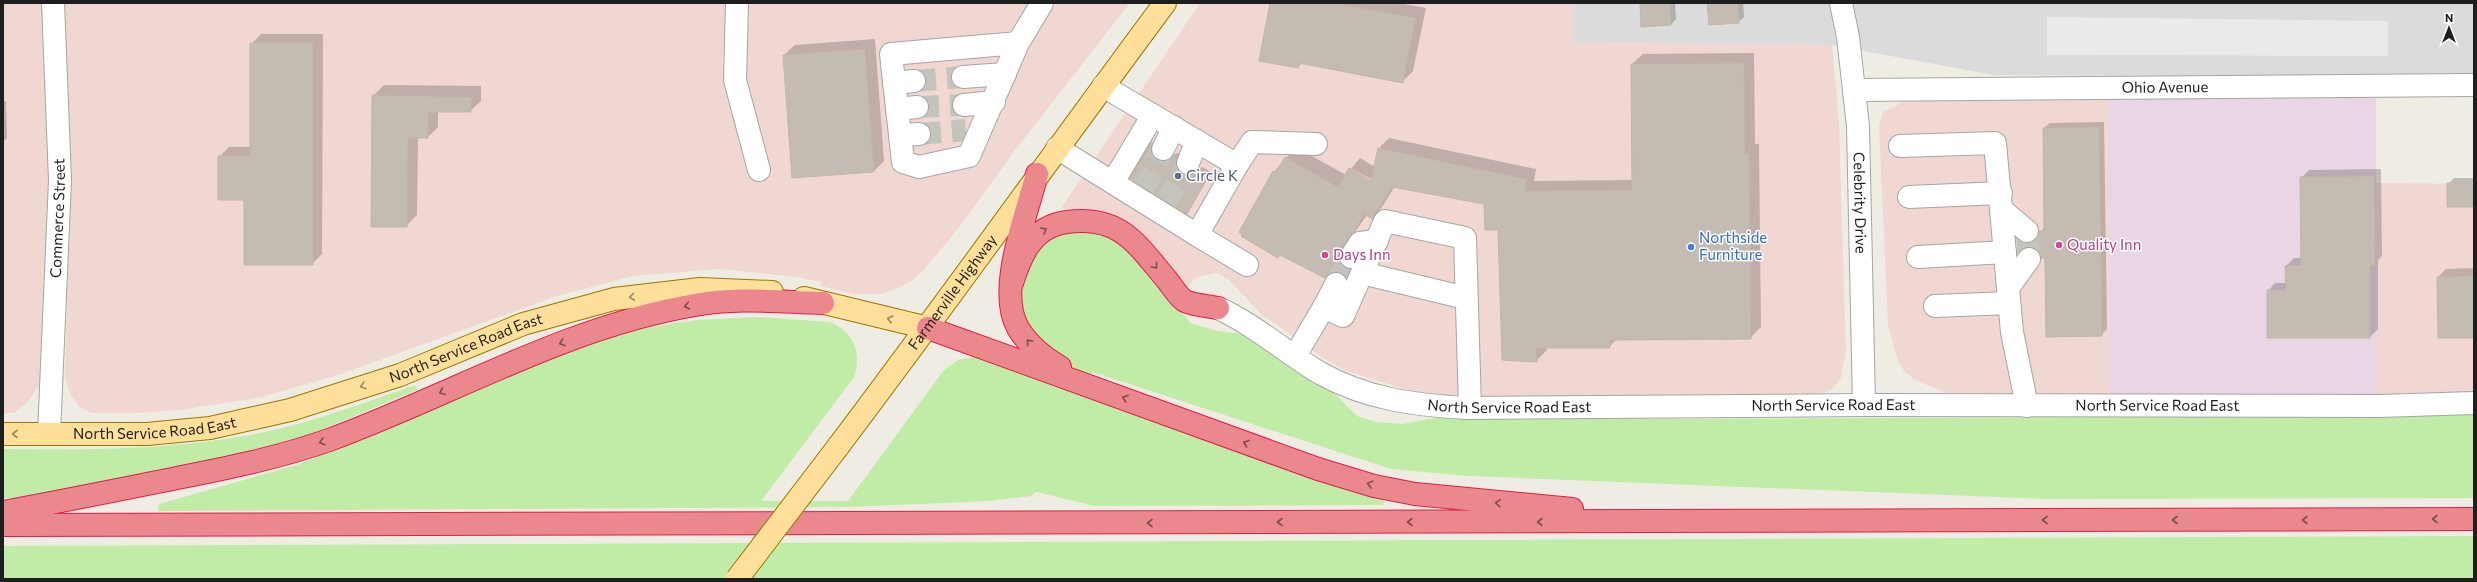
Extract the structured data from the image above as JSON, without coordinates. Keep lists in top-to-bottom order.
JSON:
{
  "streets": {
    "main road": ["Farmerville Highway", "North Service Road East"],
    "street": ["Ohio Avenue", "Celebrity Drive", "Commerce Street"]
  },
  "crossings": [
    ["Ohio Avenue", "Celebrity Drive"],
    ["Celebrity Drive", "North Service Road East"],
    ["Commerce Street", "North Service Road East"],
    ["Farmerville Highway", "North Service Road East"]
  ],
  "one_way": ["North Service Road East"],
  "places": [
    "Circle K",
    "Quality Inn",
    "Northside Furniture",
    "Days Inn"
  ],
  "north": "top"
}
